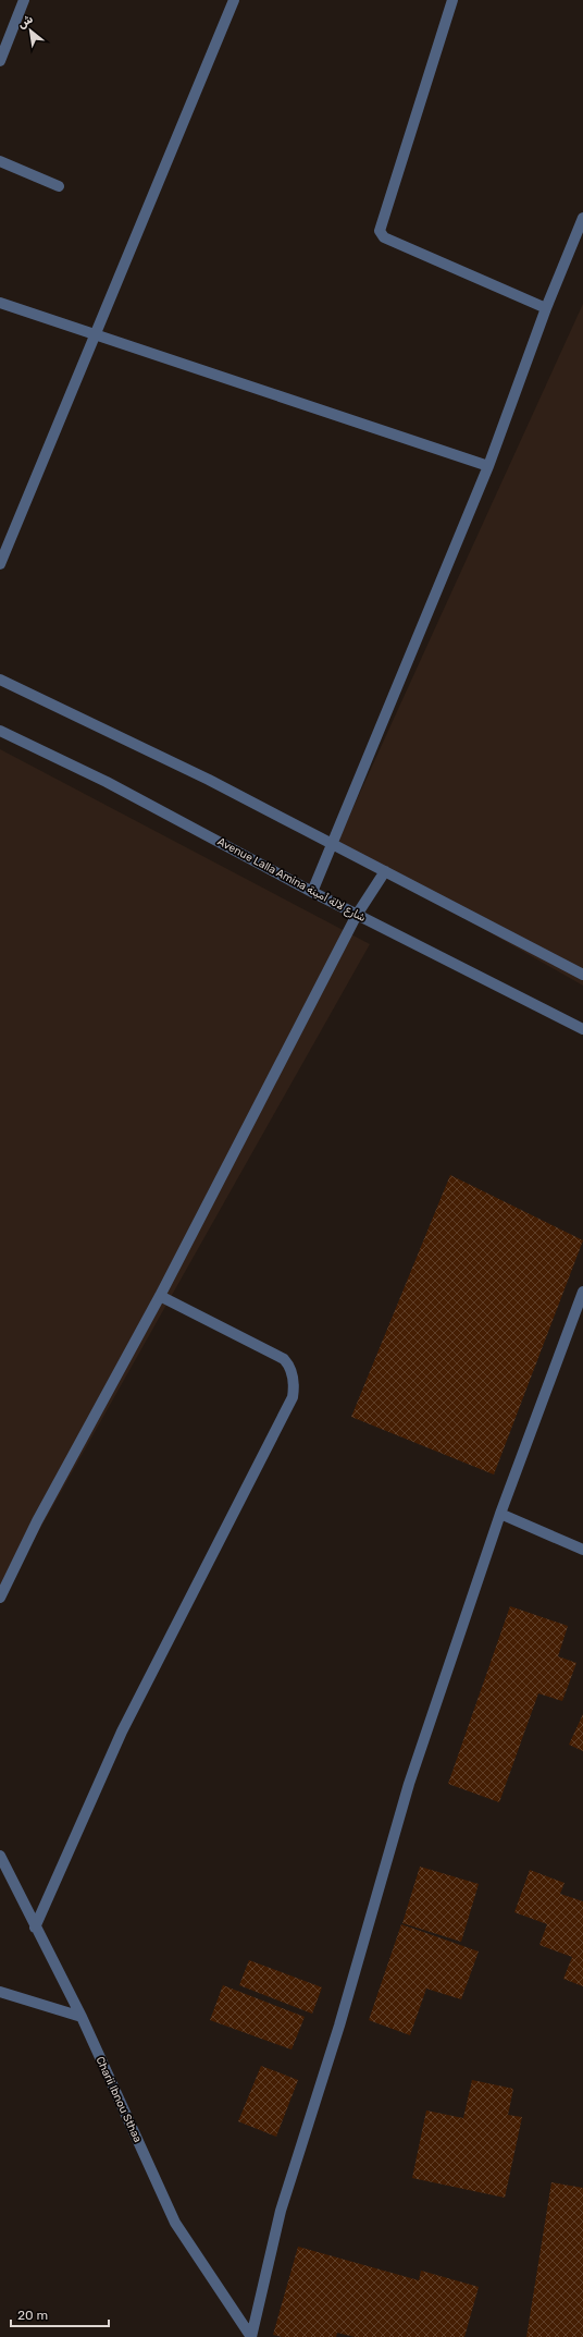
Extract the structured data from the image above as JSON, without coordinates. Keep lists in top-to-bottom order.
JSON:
{
  "streets": {
    "street": ["Avenue Lalla Amina شارع لالة أمينة", "Charii Ibnou Sthaa"]
  },
  "scale_bar": "20 m",
  "north": "top left"
}
